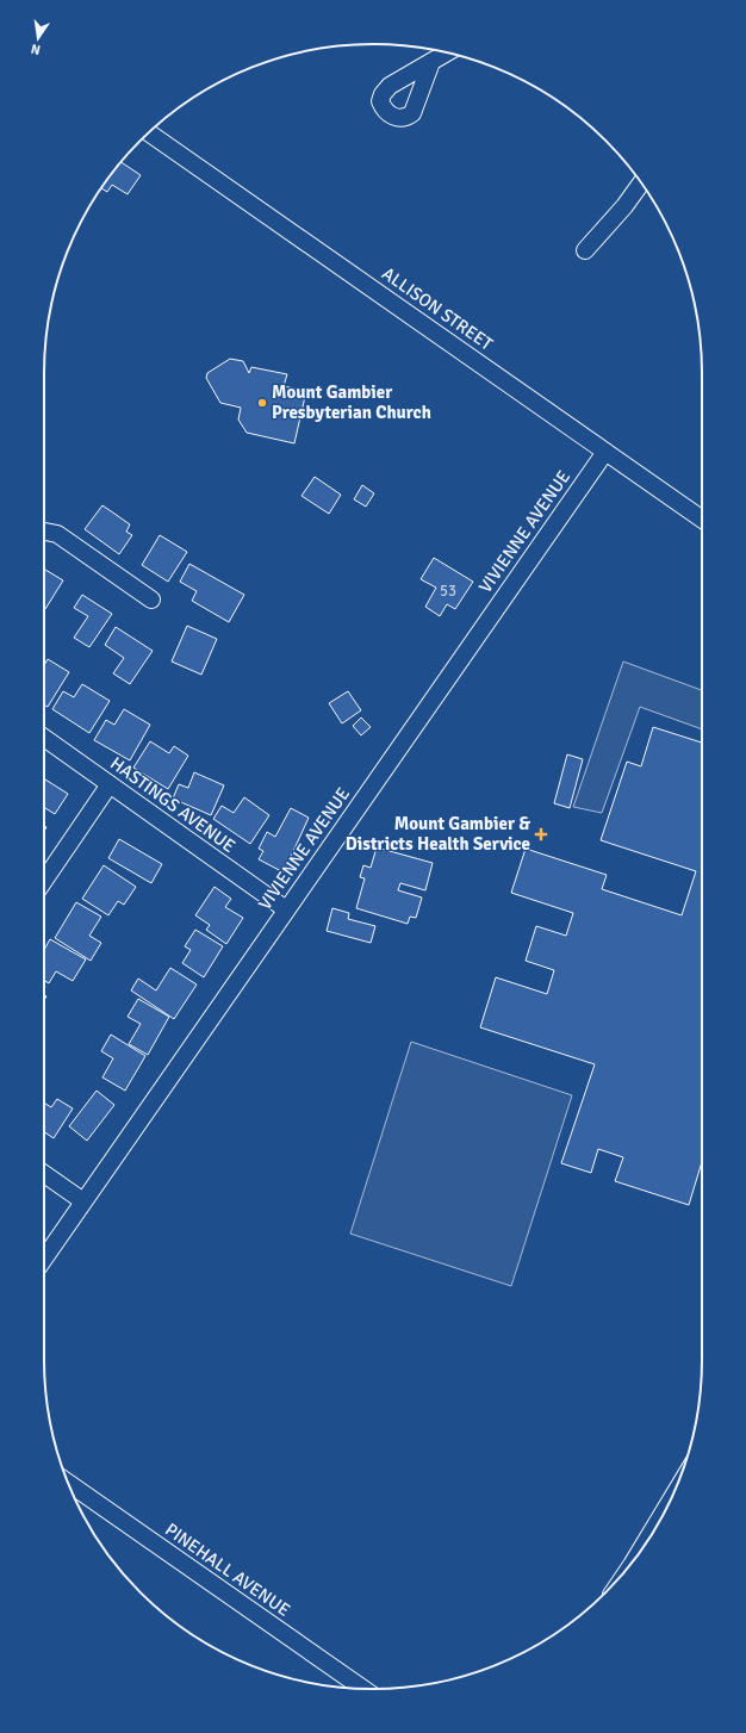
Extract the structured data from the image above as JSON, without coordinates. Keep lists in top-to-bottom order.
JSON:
{
  "streets": {
    "street": [
      "ALLISON STREET",
      "VIVIENNE AVENUE",
      "HASTINGS AVENUE",
      "PINEHALL AVENUE"
    ]
  },
  "crossings": [
    ["ALLISON STREET", "VIVIENNE AVENUE"],
    ["VIVIENNE AVENUE", "HASTINGS AVENUE"]
  ],
  "places": {
    "other": ["Mount Gambier Presbyterian Church"],
    "health": ["Mount Gambier & Districts Health Service"]
  },
  "house_numbers": ["53"],
  "north": "bottom"
}
